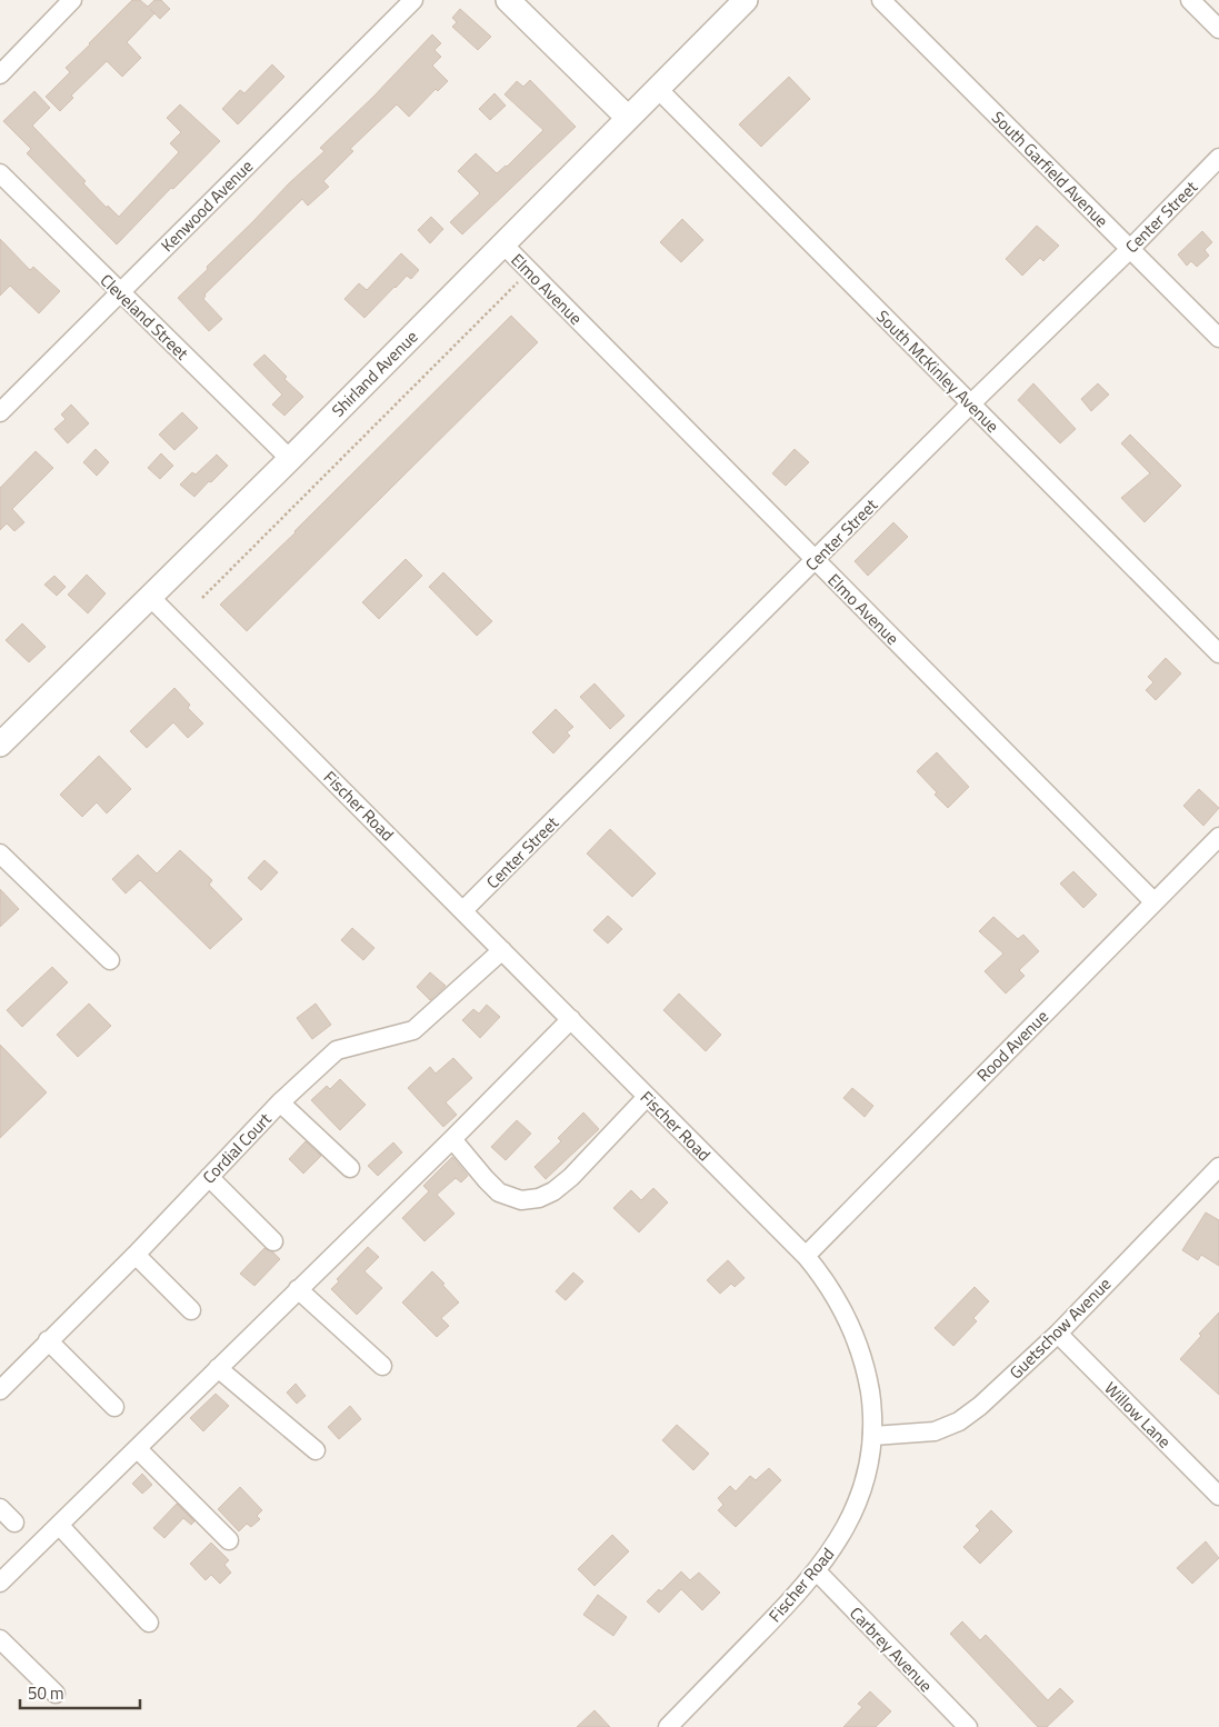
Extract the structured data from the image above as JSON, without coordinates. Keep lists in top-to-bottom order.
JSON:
{
  "streets": {
    "street": [
      "South Garfield Avenue",
      "Kenwood Avenue",
      "Center Street",
      "Elmo Avenue",
      "Cleveland Street",
      "South McKinley Avenue",
      "Shirland Avenue",
      "Fischer Road",
      "Rood Avenue",
      "Cordial Court",
      "Guetschow Avenue",
      "Willow Lane",
      "Carbrey Avenue"
    ]
  },
  "crossings": [
    ["South Garfield Avenue", "Center Street"],
    ["Kenwood Avenue", "Cleveland Street"],
    ["Center Street", "Elmo Avenue"],
    ["Center Street", "South McKinley Avenue"],
    ["Center Street", "Fischer Road"],
    ["Elmo Avenue", "Shirland Avenue"],
    ["Elmo Avenue", "Rood Avenue"],
    ["Cleveland Street", "Shirland Avenue"],
    ["South McKinley Avenue", "Shirland Avenue"],
    ["Shirland Avenue", "Fischer Road"],
    ["Fischer Road", "Rood Avenue"],
    ["Fischer Road", "Cordial Court"],
    ["Fischer Road", "Guetschow Avenue"],
    ["Fischer Road", "Carbrey Avenue"],
    ["Guetschow Avenue", "Willow Lane"]
  ],
  "scale_bar": "50 m"
}
